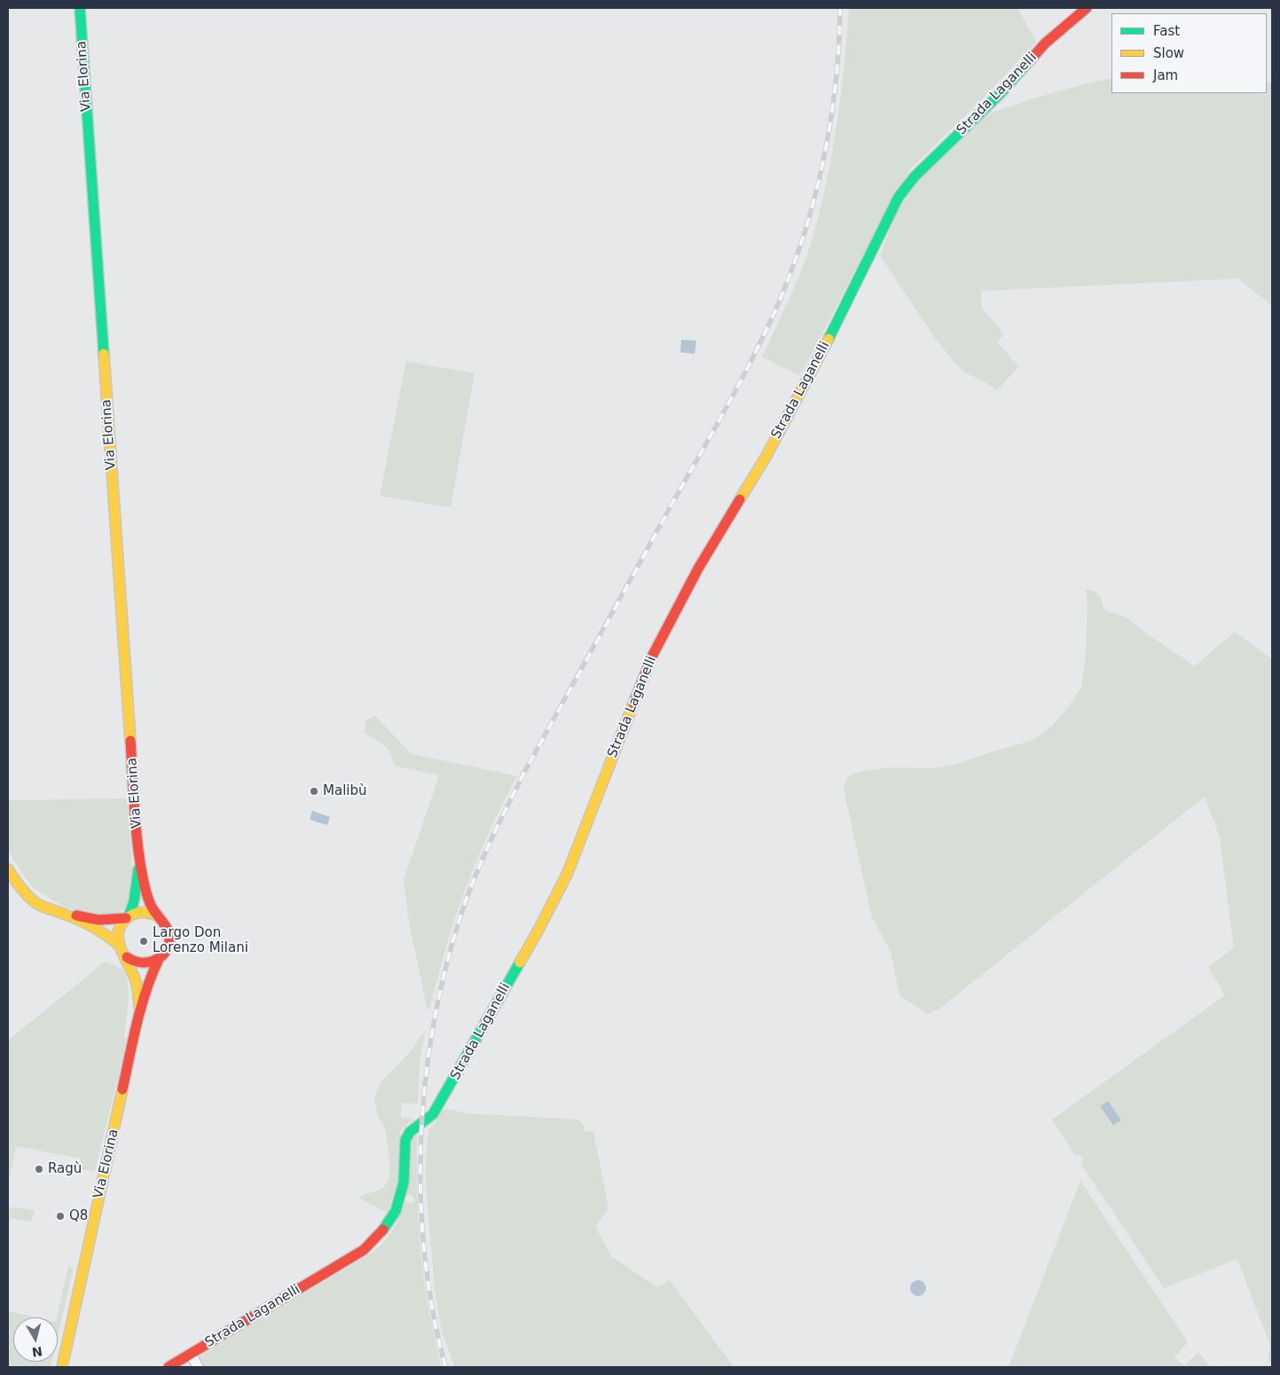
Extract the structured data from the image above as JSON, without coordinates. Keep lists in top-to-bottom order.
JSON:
{
  "streets": {
    "street": ["Via Elorina", "Strada Laganelli"]
  },
  "places": [
    "Malibù",
    "Largo Don Lorenzo Milani",
    "Ragù",
    "Q8"
  ],
  "legend": ["Fast", "Slow", "Jam"],
  "north": "bottom"
}
